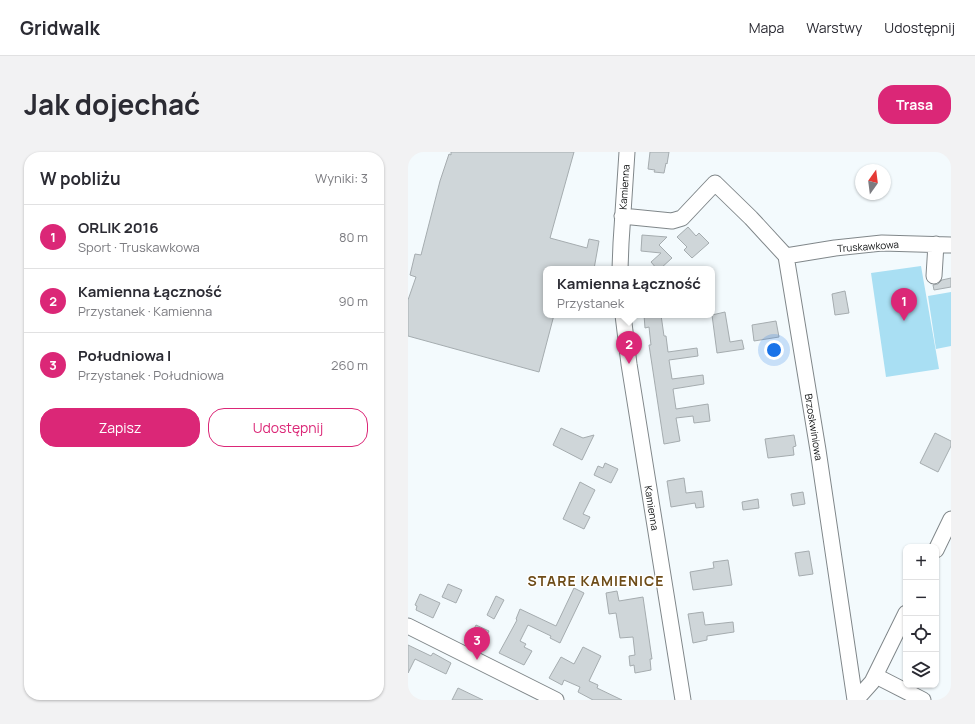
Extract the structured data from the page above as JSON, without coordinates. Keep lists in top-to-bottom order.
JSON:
{
  "streets": {
    "street": ["Kamienna", "Truskawkowa", "Brzoskwiniowa"]
  },
  "crossings": [
    ["Truskawkowa", "Brzoskwiniowa"]
  ],
  "districts": ["STARE KAMIENICE"],
  "north": "top",
  "page": {
    "header": "Gridwalk",
    "nav": ["Mapa", "Warstwy", "Udostępnij"],
    "title": "Jak dojechać",
    "buttons": [
      "Trasa",
      ["Zapisz", "Udostępnij"]
    ],
    "heading": ["W pobliżu", "Wyniki: 3"],
    "list": [
      {
        "mark": "1",
        "name": "ORLIK 2016",
        "note": "Sport · Truskawkowa",
        "value": "80 m"
      },
      {
        "mark": "2",
        "name": "Kamienna Łączność",
        "note": "Przystanek · Kamienna",
        "value": "90 m"
      },
      {
        "mark": "3",
        "name": "Południowa I",
        "note": "Przystanek · Południowa",
        "value": "260 m"
      }
    ],
    "popup": ["Kamienna Łączność", "Przystanek"],
    "pins": ["1", "2", "3"],
    "map_buttons": ["+", "−"]
  }
}
